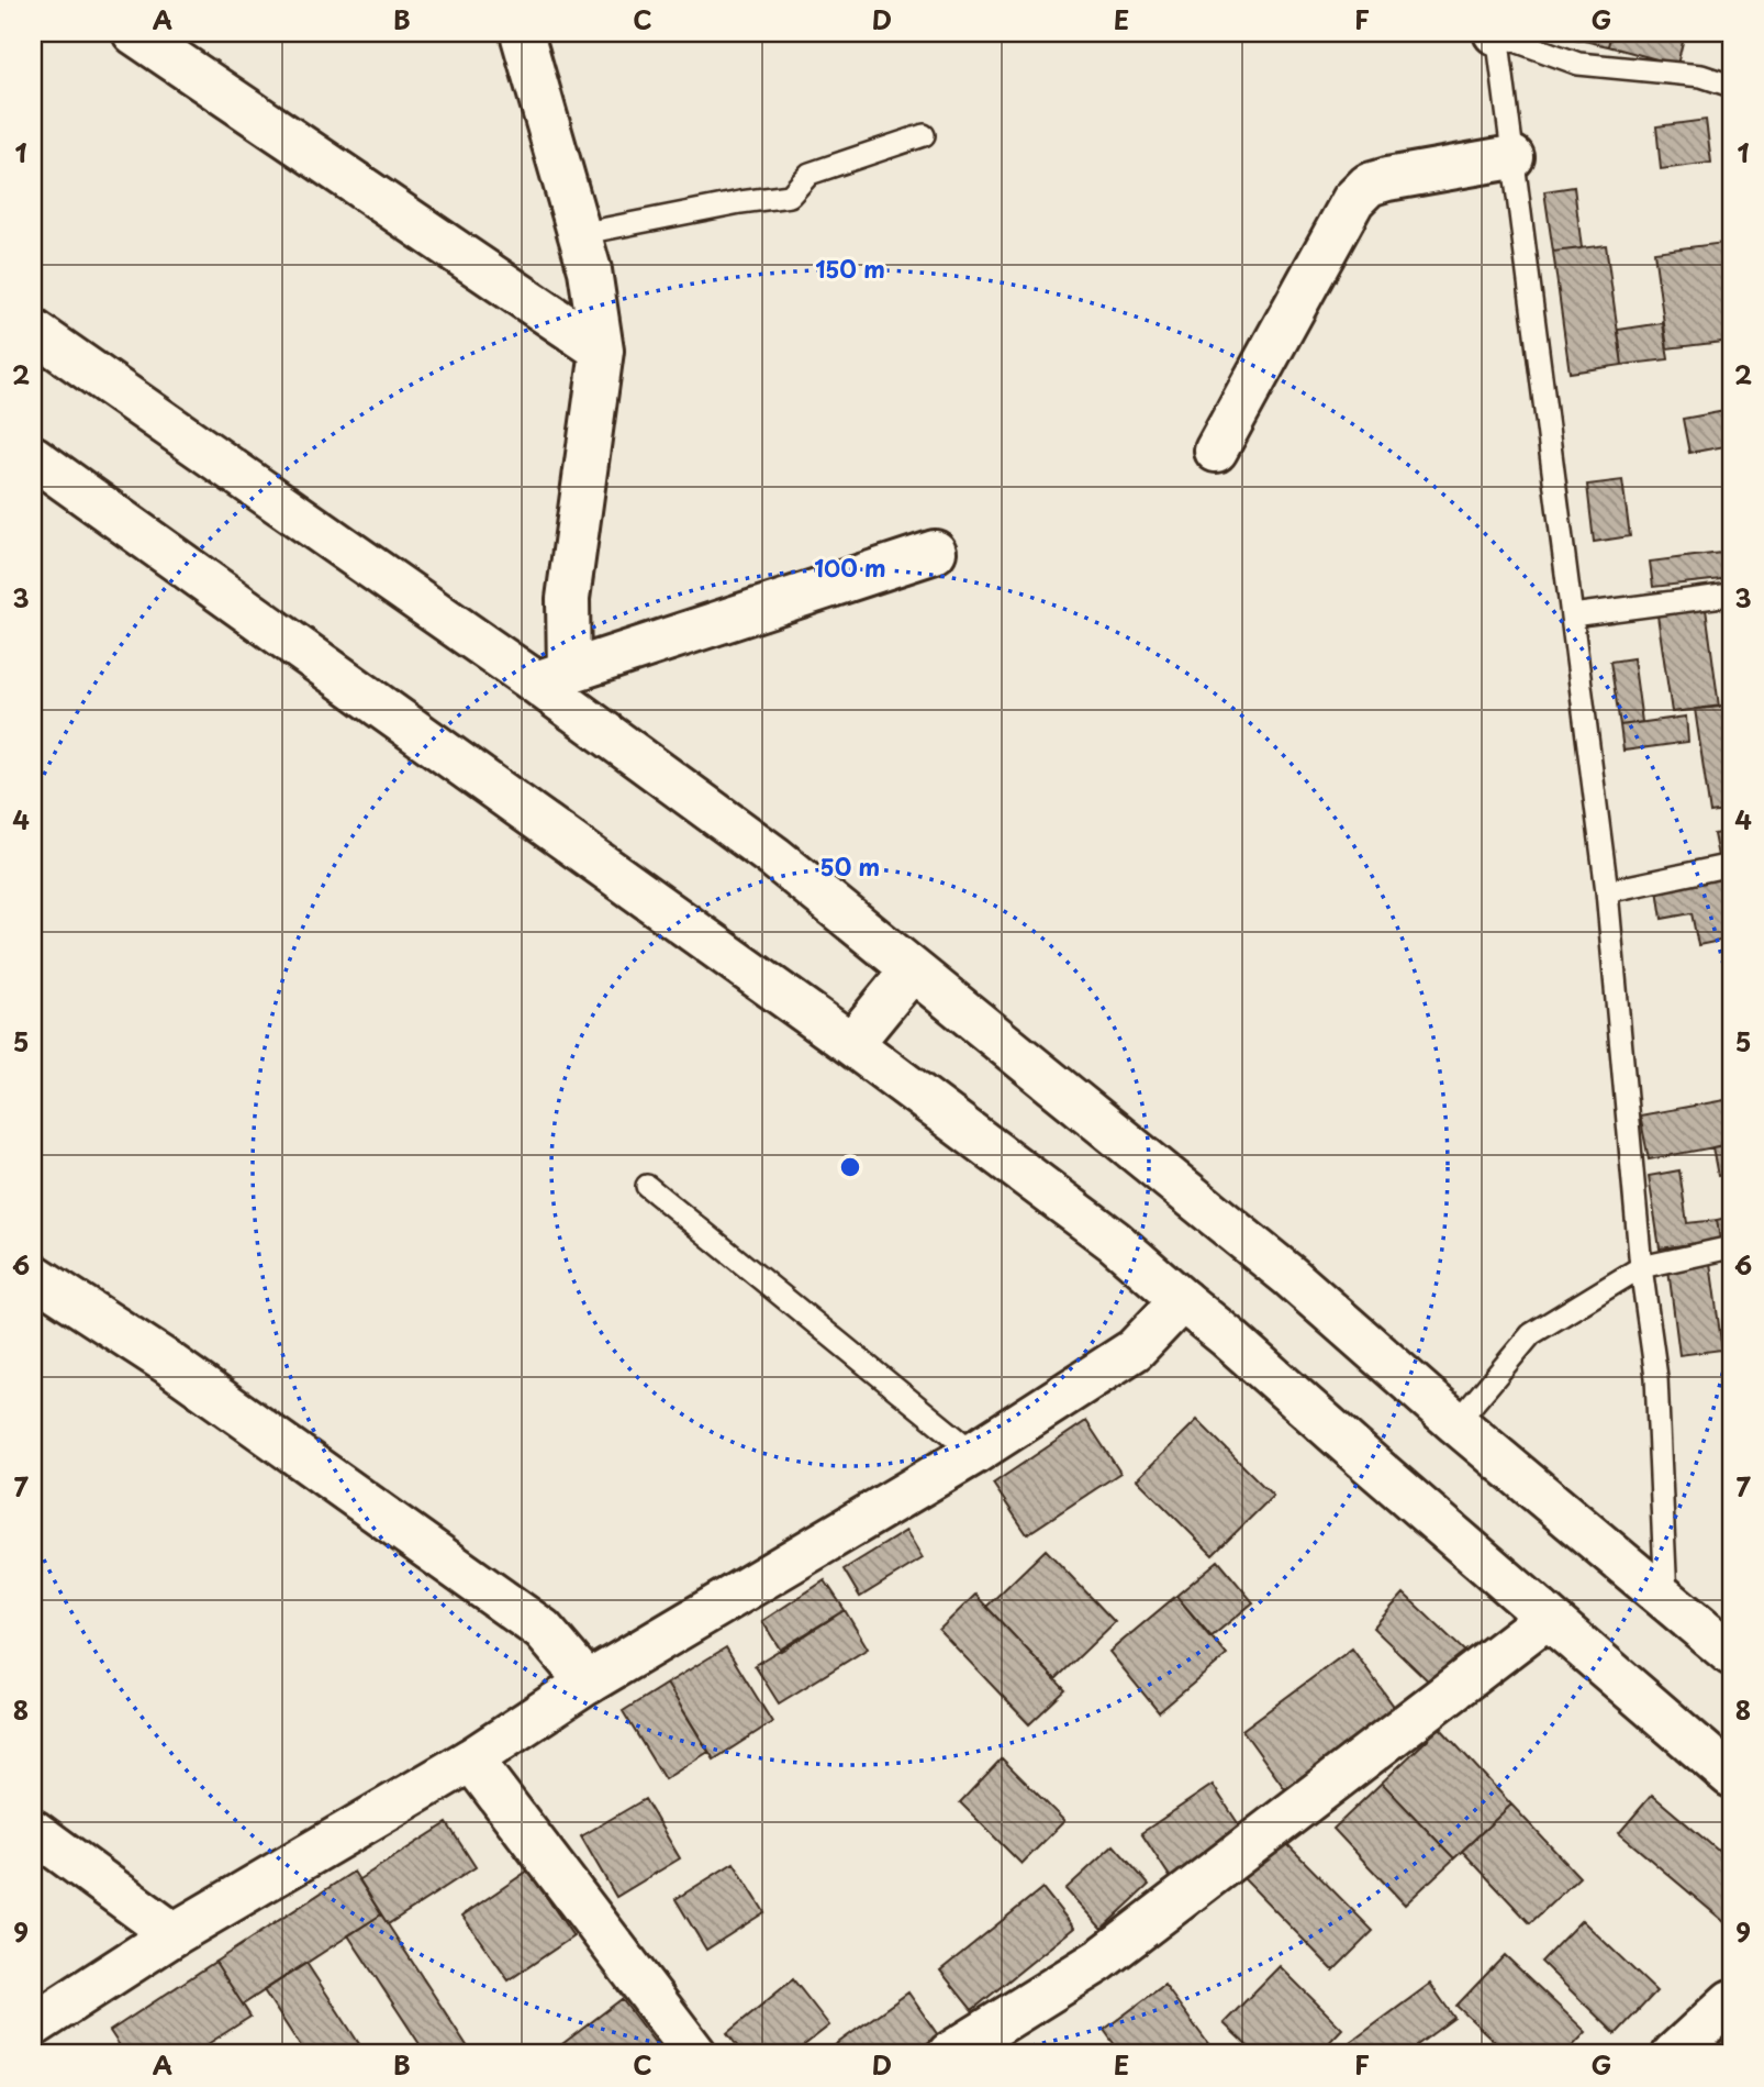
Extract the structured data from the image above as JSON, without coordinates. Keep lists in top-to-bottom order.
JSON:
{
  "grid": {
    "columns": [
      "A",
      "B",
      "C",
      "D",
      "E",
      "F",
      "G"
    ],
    "rows": [
      "1",
      "2",
      "3",
      "4",
      "5",
      "6",
      "7",
      "8",
      "9"
    ]
  },
  "rings": ["150 m", "100 m", "50 m"]
}
